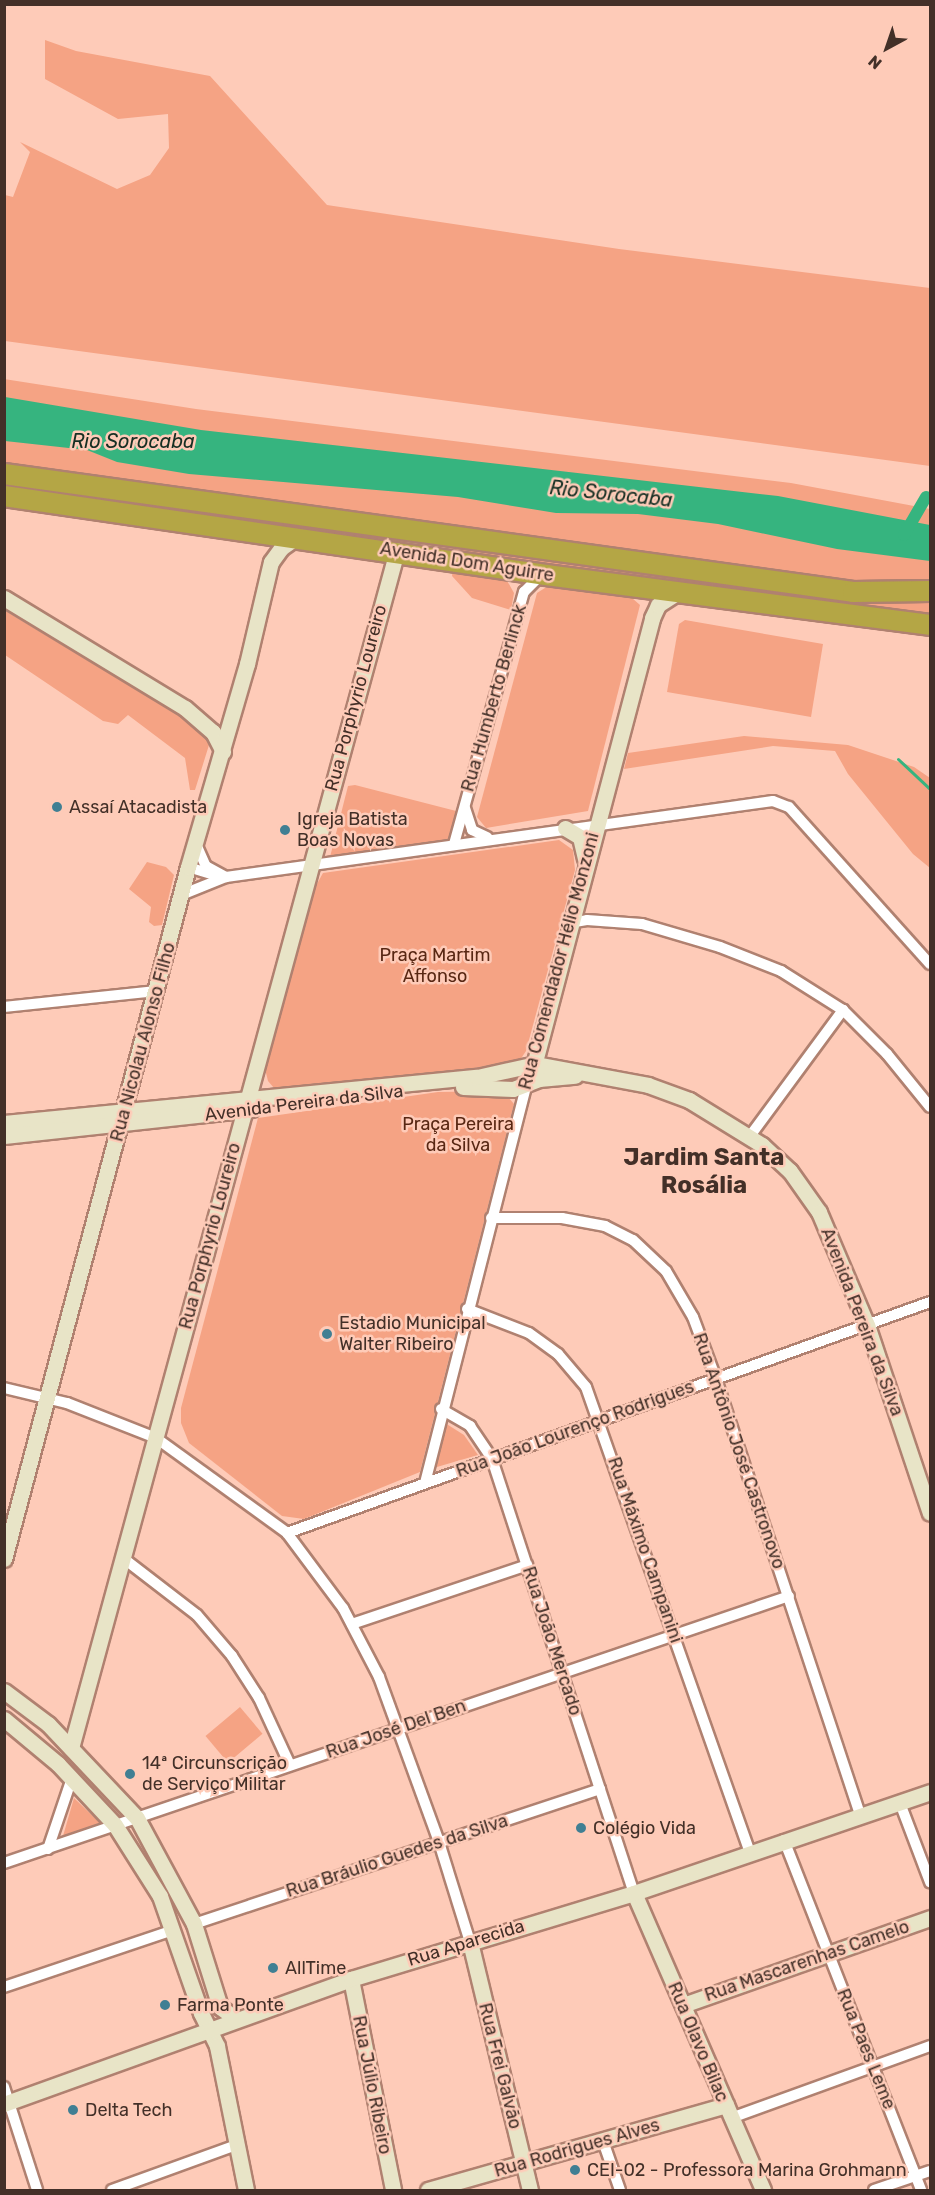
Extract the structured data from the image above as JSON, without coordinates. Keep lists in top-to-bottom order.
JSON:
{
  "streets": {
    "highway": ["Avenida Dom Aguirre"],
    "main road": [
      "Rua Porphyrio Loureiro",
      "Rua Comendador Hélio Monzoni",
      "Rua Nicolau Alonso Filho",
      "Avenida Pereira da Silva",
      "Rua Aparecida",
      "Rua Mascarenhas Camelo",
      "Rua Olavo Bilac",
      "Rua Frei Galvão",
      "Rua Júlio Ribeiro",
      "Rua Rodrigues Alves"
    ],
    "street": [
      "Rua Humberto Berlinck",
      "Rua João Lourenço Rodrigues",
      "Rua Antônio José Castronovo",
      "Rua Máximo Campanini",
      "Rua João Mercado",
      "Rua José Del Ben",
      "Rua Bráulio Guedes da Silva",
      "Rua Paes Leme"
    ]
  },
  "crossings": [
    ["Avenida Dom Aguirre", "Rua Porphyrio Loureiro"],
    ["Avenida Dom Aguirre", "Rua Humberto Berlinck"],
    ["Avenida Dom Aguirre", "Rua Comendador Hélio Monzoni"],
    ["Avenida Dom Aguirre", "Rua Nicolau Alonso Filho"],
    ["Rua Porphyrio Loureiro", "Avenida Pereira da Silva"],
    ["Rua Comendador Hélio Monzoni", "Avenida Pereira da Silva"],
    ["Rua Comendador Hélio Monzoni", "Rua João Lourenço Rodrigues"],
    ["Rua Comendador Hélio Monzoni", "Rua Antônio José Castronovo"],
    ["Rua Comendador Hélio Monzoni", "Rua Máximo Campanini"],
    ["Rua Comendador Hélio Monzoni", "Rua João Mercado"],
    ["Rua Nicolau Alonso Filho", "Avenida Pereira da Silva"],
    ["Avenida Pereira da Silva", "Rua João Lourenço Rodrigues"],
    ["Rua João Lourenço Rodrigues", "Rua Antônio José Castronovo"],
    ["Rua João Lourenço Rodrigues", "Rua Máximo Campanini"],
    ["Rua João Lourenço Rodrigues", "Rua João Mercado"],
    ["Rua Antônio José Castronovo", "Rua José Del Ben"],
    ["Rua Antônio José Castronovo", "Rua Aparecida"],
    ["Rua Máximo Campanini", "Rua José Del Ben"],
    ["Rua Máximo Campanini", "Rua Aparecida"],
    ["Rua João Mercado", "Rua José Del Ben"],
    ["Rua João Mercado", "Rua Bráulio Guedes da Silva"],
    ["Rua João Mercado", "Rua Aparecida"],
    ["Rua João Mercado", "Rua Olavo Bilac"],
    ["Rua Aparecida", "Rua Olavo Bilac"],
    ["Rua Aparecida", "Rua Paes Leme"],
    ["Rua Aparecida", "Rua Frei Galvão"],
    ["Rua Aparecida", "Rua Júlio Ribeiro"],
    ["Rua Mascarenhas Camelo", "Rua Olavo Bilac"],
    ["Rua Mascarenhas Camelo", "Rua Paes Leme"],
    ["Rua Olavo Bilac", "Rua Rodrigues Alves"],
    ["Rua Paes Leme", "Rua Rodrigues Alves"],
    ["Rua Frei Galvão", "Rua Rodrigues Alves"]
  ],
  "districts": ["Jardim Santa Rosália"],
  "water": ["Rio Sorocaba"],
  "parks": ["Praça Martim Affonso", "Praça Pereira da Silva"],
  "places": [
    "Assaí Atacadista",
    "Igreja Batista Boas Novas",
    "Estadio Municipal Walter Ribeiro",
    "14ª Circunscrição de Serviço Militar",
    "Colégio Vida",
    "AllTime",
    "Farma Ponte",
    "Delta Tech",
    "CEI-02 - Professora Marina Grohmann"
  ],
  "north": "bottom left"
}
